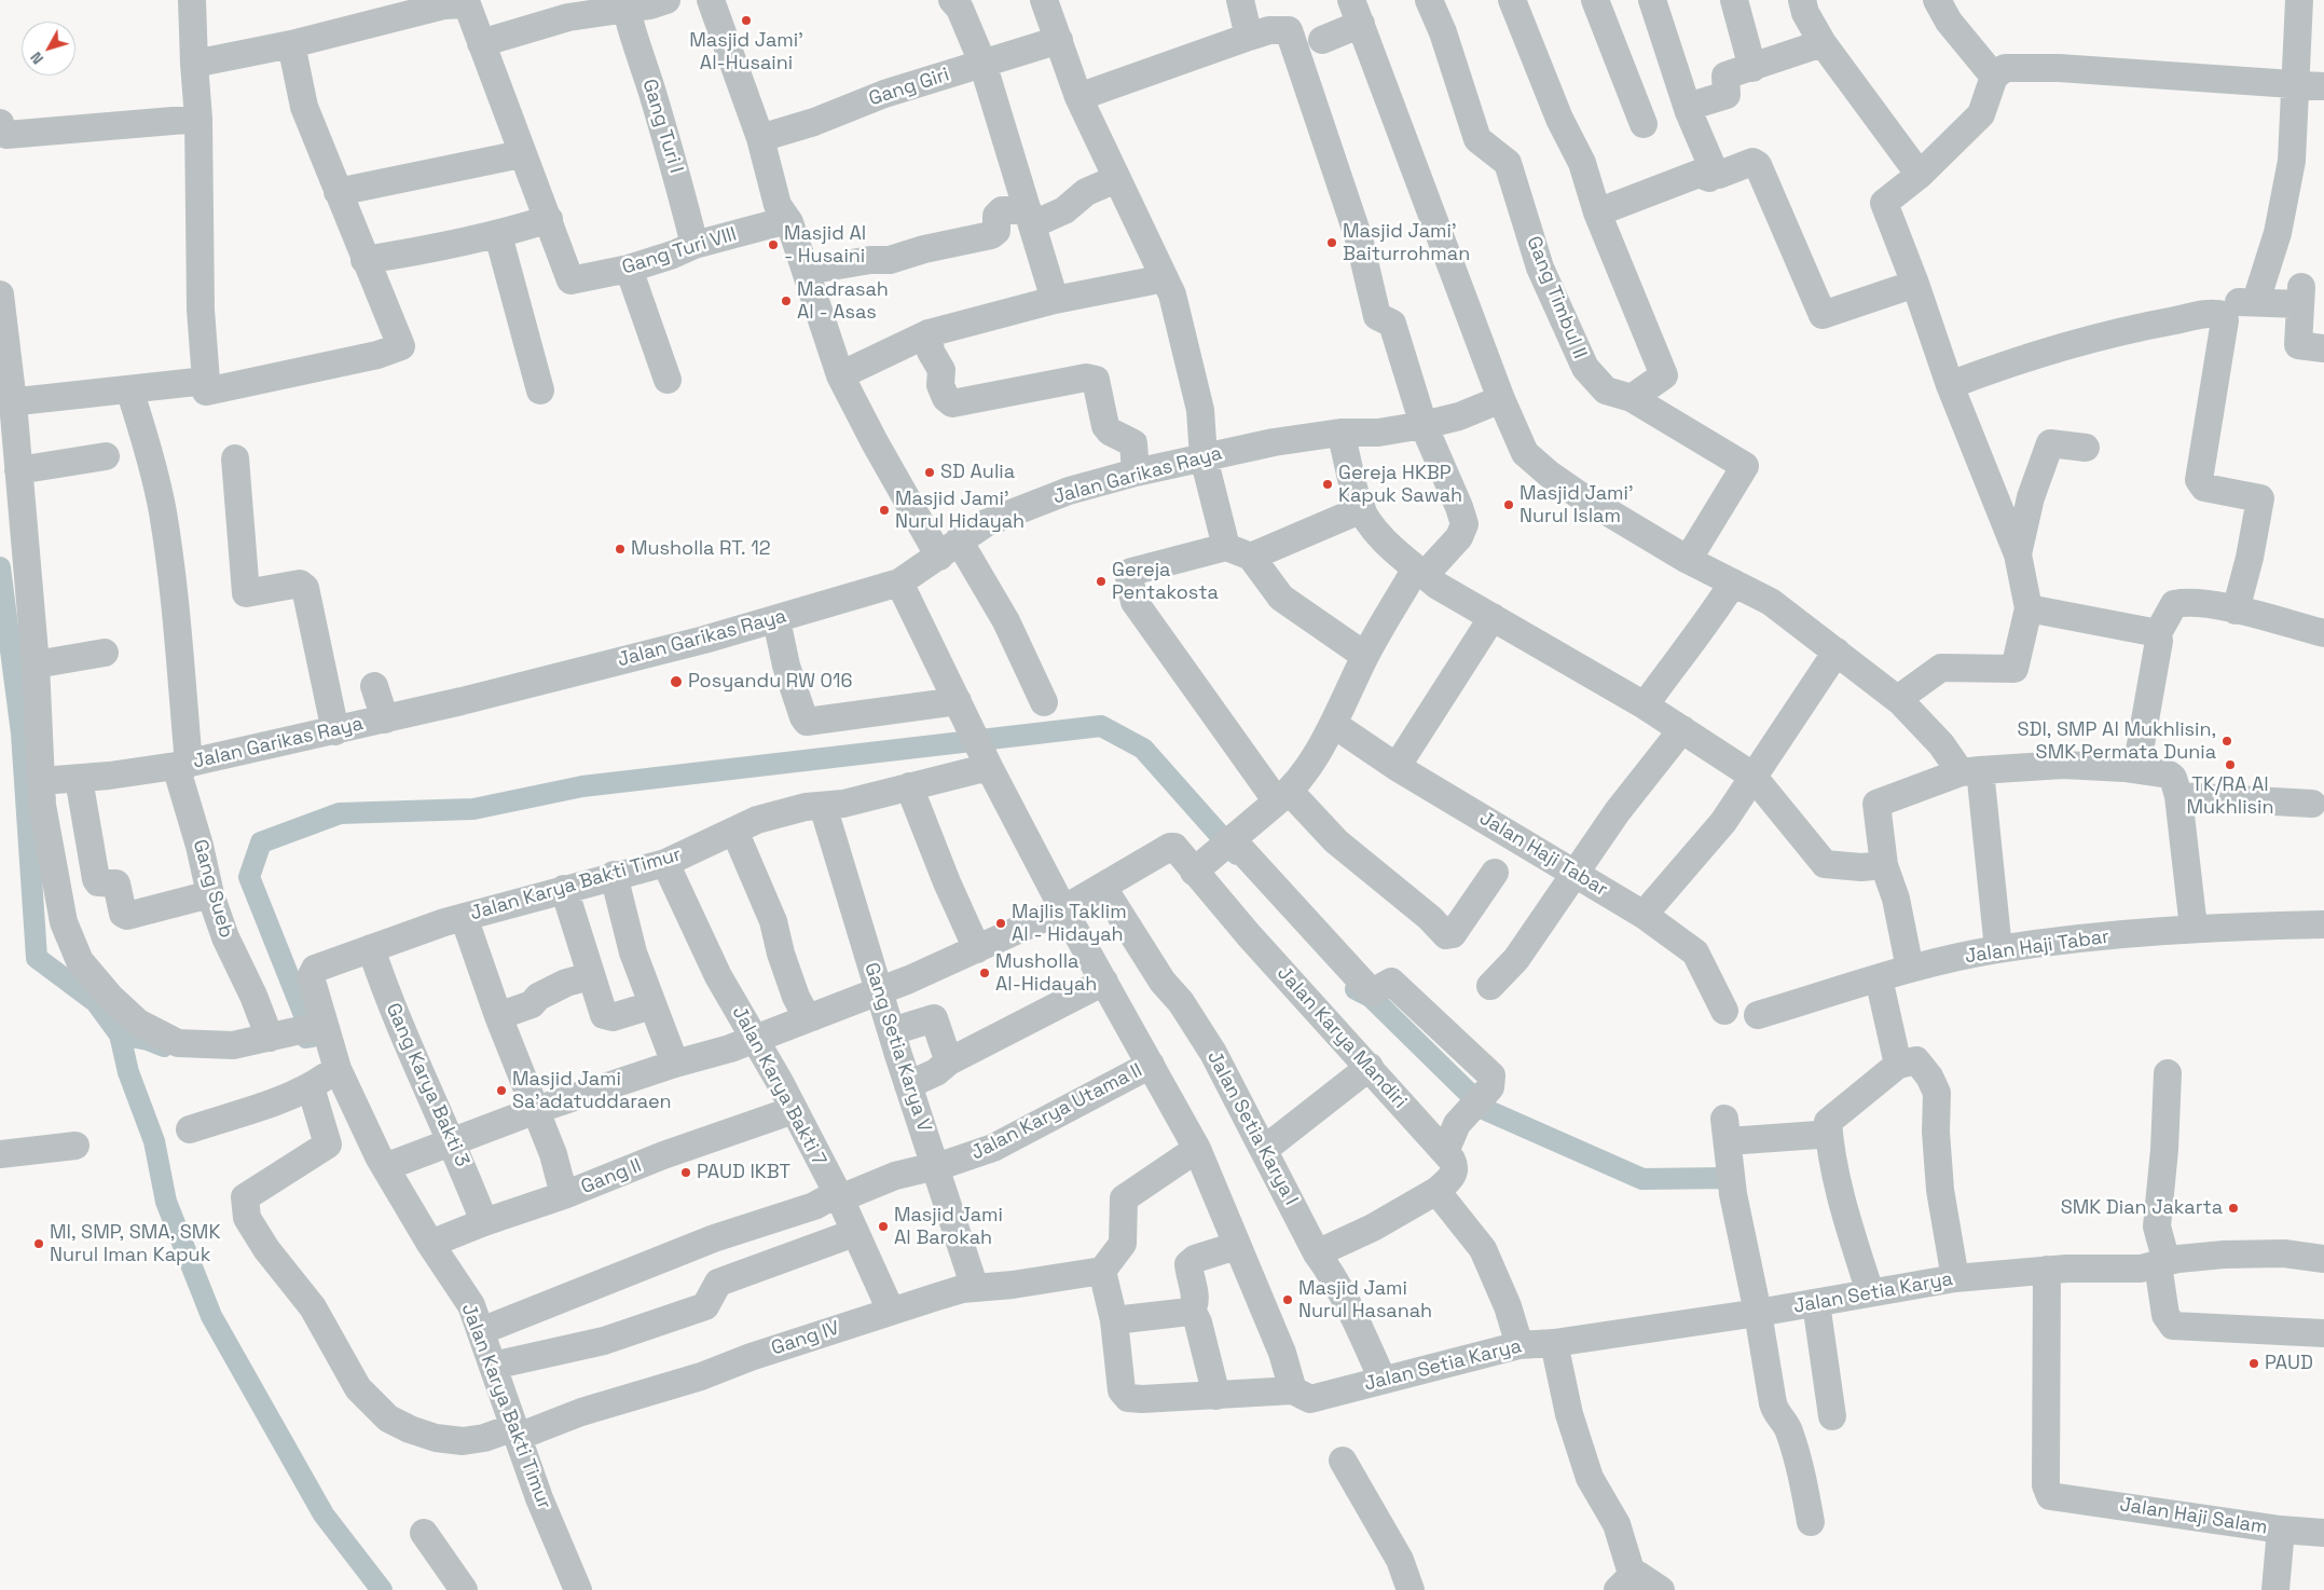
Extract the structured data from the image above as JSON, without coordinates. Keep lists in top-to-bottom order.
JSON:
{
  "streets": {
    "street": [
      "Gang Giri",
      "Gang Turi I",
      "Gang Turi VIII",
      "Gang Timbul II",
      "Jalan Garikas Raya",
      "Jalan Haji Tabar",
      "Jalan Karya Bakti Timur",
      "Gang Sueb",
      "Jalan Karya Mandiri",
      "Gang Setia Karya V",
      "Gang Karya Bakti 3",
      "Jalan Karya Bakti 7",
      "Jalan Karya Utama II",
      "Jalan Setia Karya I",
      "Gang II",
      "Jalan Setia Karya",
      "Gang IV",
      "Jalan Haji Salam"
    ]
  },
  "crossings": [
    ["Gang Turi I", "Gang Turi VIII"],
    ["Jalan Garikas Raya", "Gang Sueb"],
    ["Jalan Karya Bakti Timur", "Gang Sueb"],
    ["Jalan Karya Bakti Timur", "Jalan Karya Mandiri"],
    ["Jalan Karya Bakti Timur", "Gang Setia Karya V"],
    ["Jalan Karya Bakti Timur", "Gang Karya Bakti 3"],
    ["Jalan Karya Bakti Timur", "Jalan Karya Bakti 7"],
    ["Jalan Karya Bakti Timur", "Jalan Karya Utama II"],
    ["Jalan Karya Bakti Timur", "Gang II"],
    ["Jalan Karya Bakti Timur", "Gang IV"],
    ["Jalan Karya Mandiri", "Gang Setia Karya V"],
    ["Jalan Karya Mandiri", "Gang Karya Bakti 3"],
    ["Jalan Karya Mandiri", "Jalan Karya Bakti 7"],
    ["Jalan Karya Mandiri", "Jalan Setia Karya I"],
    ["Gang Setia Karya V", "Jalan Karya Utama II"],
    ["Gang Setia Karya V", "Gang IV"],
    ["Gang Karya Bakti 3", "Gang II"],
    ["Jalan Karya Bakti 7", "Jalan Karya Utama II"],
    ["Jalan Karya Bakti 7", "Gang II"],
    ["Jalan Karya Bakti 7", "Gang IV"],
    ["Jalan Setia Karya I", "Jalan Setia Karya"],
    ["Jalan Setia Karya", "Gang IV"],
    ["Jalan Setia Karya", "Jalan Haji Salam"]
  ],
  "places": [
    "Masjid Jami' Al-Husaini",
    "Masjid Jami' Baiturrohman",
    "Masjid Al - Husaini",
    "Madrasah Al - Asas",
    "SD Aulia",
    "Gereja HKBP Kapuk Sawah",
    "Masjid Jami' Nurul Islam",
    "Masjid Jami' Nurul Hidayah",
    "Musholla RT. 12",
    "Gereja Pentakosta",
    "Posyandu RW 016",
    "SDI, SMP Al Mukhlisin, SMK Permata Dunia",
    "TK/RA Al Mukhlisin",
    "Majlis Taklim Al - Hidayah",
    "Musholla Al-Hidayah",
    "Masjid Jami Sa'adatuddaraen",
    "PAUD IKBT",
    "SMK Dian Jakarta",
    "Masjid Jami Al Barokah",
    "MI, SMP, SMA, SMK Nurul Iman Kapuk",
    "Masjid Jami Nurul Hasanah",
    "PAUD"
  ],
  "north": "bottom left"
}
